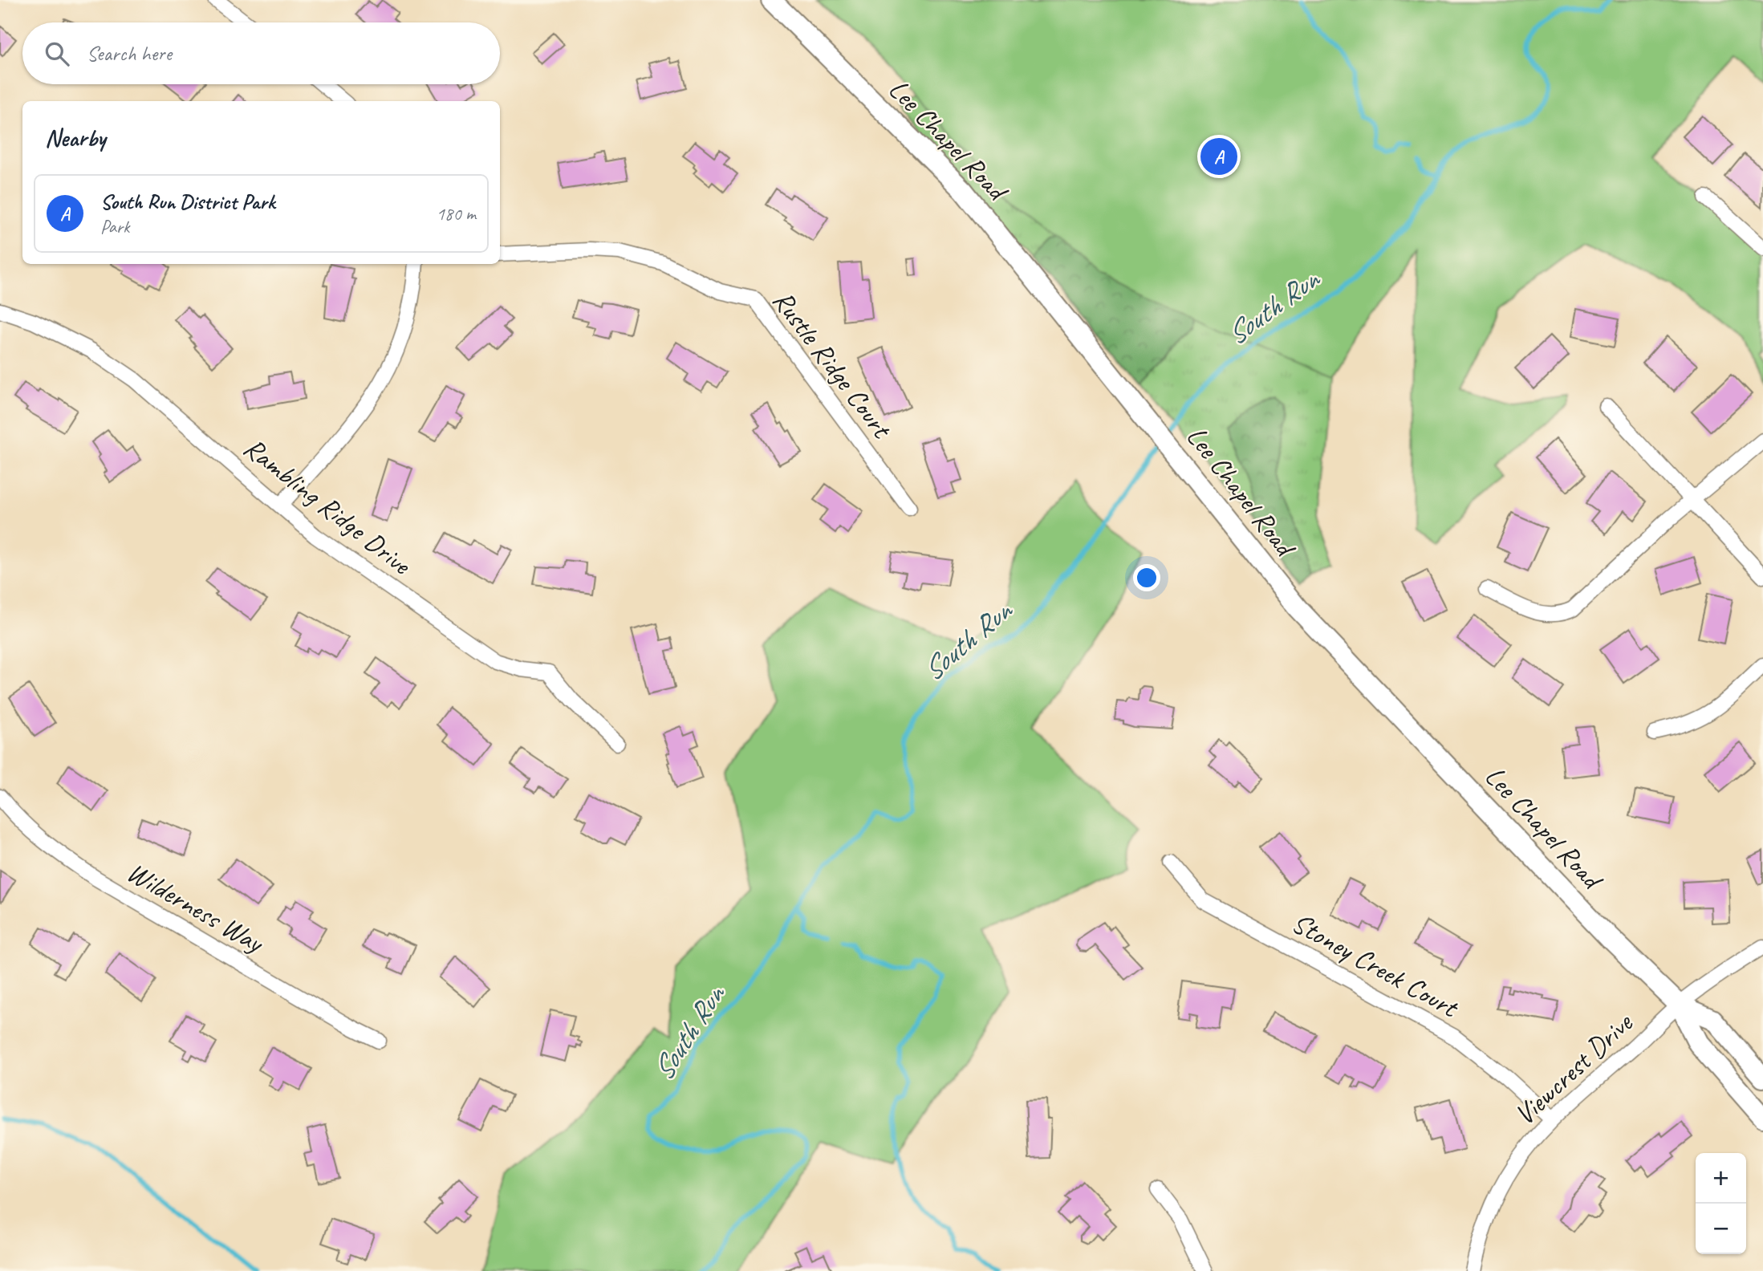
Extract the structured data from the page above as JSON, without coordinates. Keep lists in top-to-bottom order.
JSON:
{
  "streets": {
    "main road": ["Lee Chapel Road"],
    "street": [
      "Rustle Ridge Court",
      "Rambling Ridge Drive",
      "Wilderness Way",
      "Stoney Creek Court",
      "Viewcrest Drive"
    ]
  },
  "crossings": [
    ["Lee Chapel Road", "Viewcrest Drive"],
    ["Stoney Creek Court", "Viewcrest Drive"]
  ],
  "water": ["South Run"],
  "page": {
    "search": "Search here",
    "heading": "Nearby",
    "pins": "A",
    "list": [
      {
        "mark": "A",
        "name": "South Run District Park",
        "note": "Park",
        "value": "180 m"
      }
    ],
    "map_buttons": ["+", "−"]
  }
}
